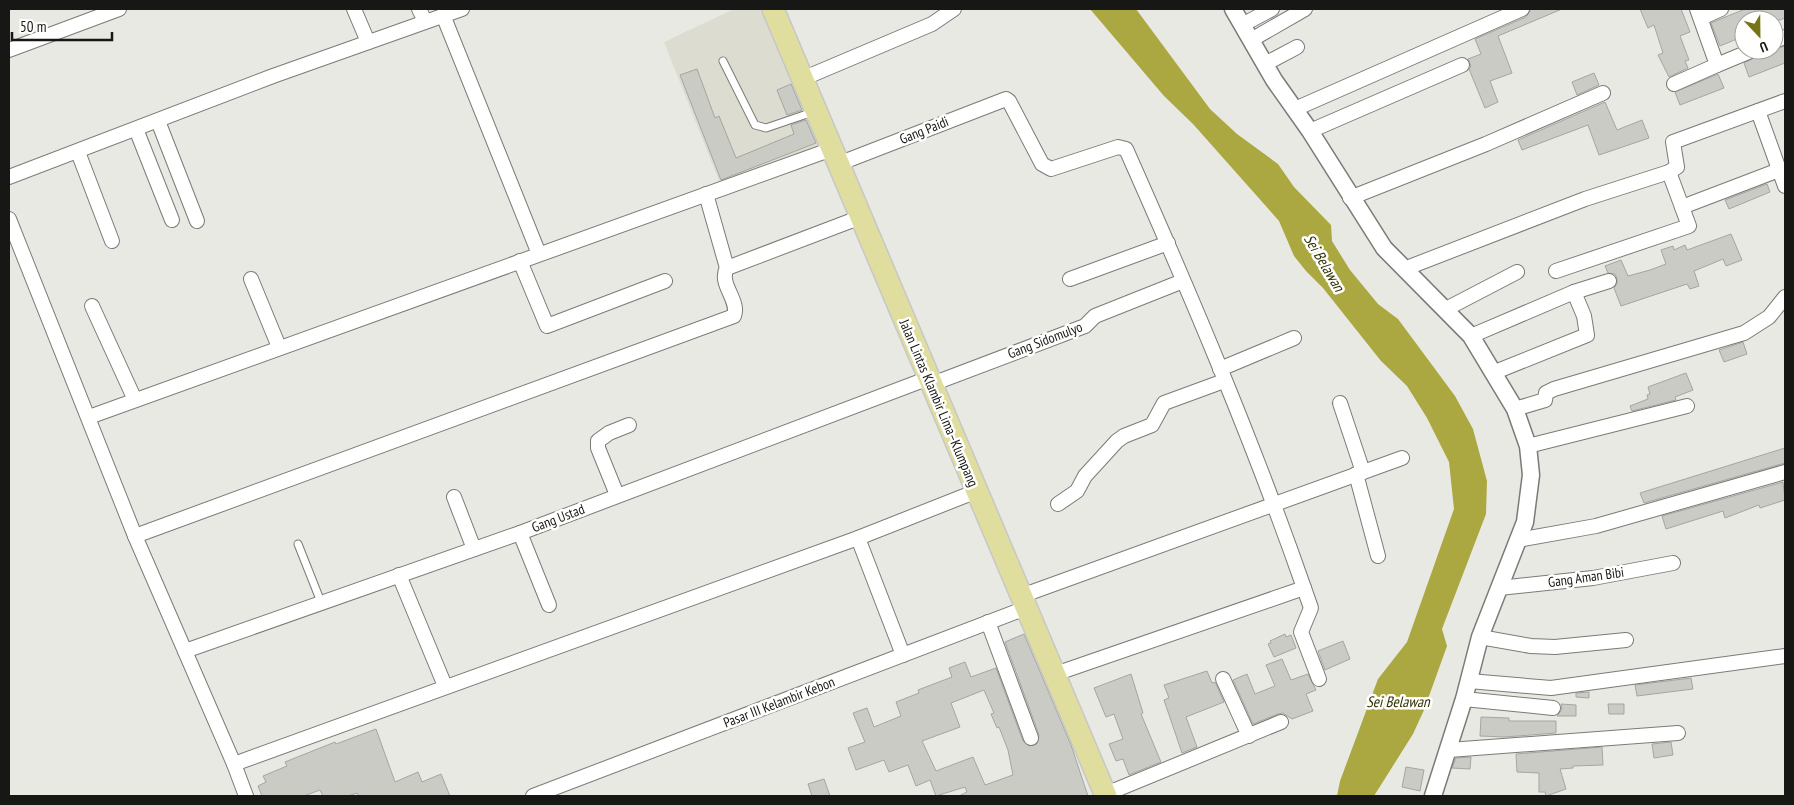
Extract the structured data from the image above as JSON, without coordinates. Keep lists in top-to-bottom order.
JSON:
{
  "streets": {
    "main road": ["Jalan Lintas Klambir Lima–Klumpang"],
    "street": [
      "Gang Paidi",
      "Gang Sidomulyo",
      "Gang Ustad",
      "Gang Aman Bibi",
      "Pasar III Kelambir Kebon"
    ]
  },
  "crossings": [
    ["Gang Paidi", "Jalan Lintas Klambir Lima–Klumpang"],
    ["Gang Sidomulyo", "Jalan Lintas Klambir Lima–Klumpang"],
    ["Gang Sidomulyo", "Gang Ustad"],
    ["Jalan Lintas Klambir Lima–Klumpang", "Gang Ustad"],
    ["Jalan Lintas Klambir Lima–Klumpang", "Pasar III Kelambir Kebon"]
  ],
  "water": ["Sei Belawan"],
  "scale_bar": "50 m",
  "north": "bottom"
}
